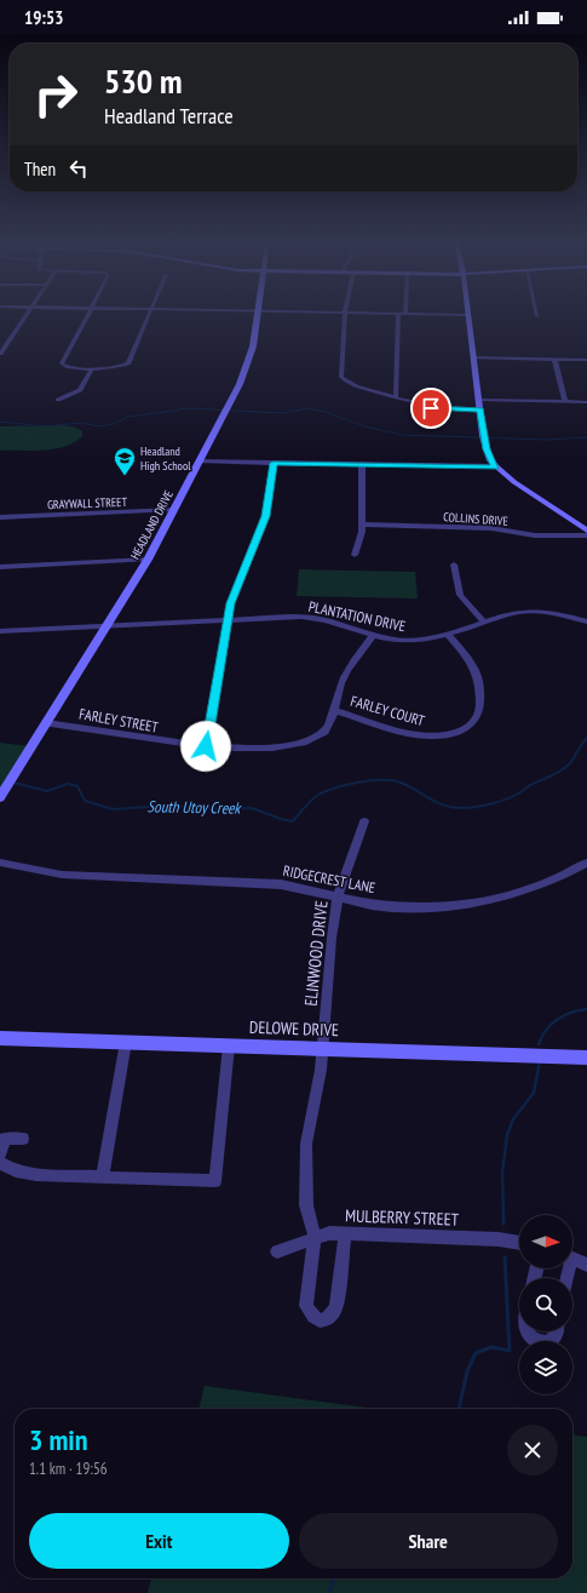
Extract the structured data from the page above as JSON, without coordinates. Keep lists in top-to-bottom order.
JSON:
{
  "streets": {
    "street": [
      "GRAYWALL STREET",
      "COLLINS DRIVE",
      "HEADLAND DRIVE",
      "PLANTATION DRIVE",
      "FARLEY COURT",
      "FARLEY STREET",
      "RIDGECREST LANE",
      "ELINWOOD DRIVE",
      "DELOWE DRIVE",
      "MULBERRY STREET"
    ]
  },
  "crossings": [
    ["GRAYWALL STREET", "HEADLAND DRIVE"],
    ["HEADLAND DRIVE", "PLANTATION DRIVE"],
    ["HEADLAND DRIVE", "FARLEY STREET"],
    ["PLANTATION DRIVE", "FARLEY COURT"],
    ["FARLEY COURT", "FARLEY STREET"],
    ["RIDGECREST LANE", "ELINWOOD DRIVE"],
    ["ELINWOOD DRIVE", "DELOWE DRIVE"],
    ["ELINWOOD DRIVE", "MULBERRY STREET"]
  ],
  "water": ["South Utoy Creek"],
  "places": {
    "school or university": ["Headland High School"]
  },
  "north": "right",
  "page": {
    "status": "19:53",
    "turn": ["530 m", "Headland Terrace"],
    "then": "Then",
    "heading": ["3 min", "1.1 km · 19:56"],
    "buttons": ["Exit", "Share"]
  }
}
